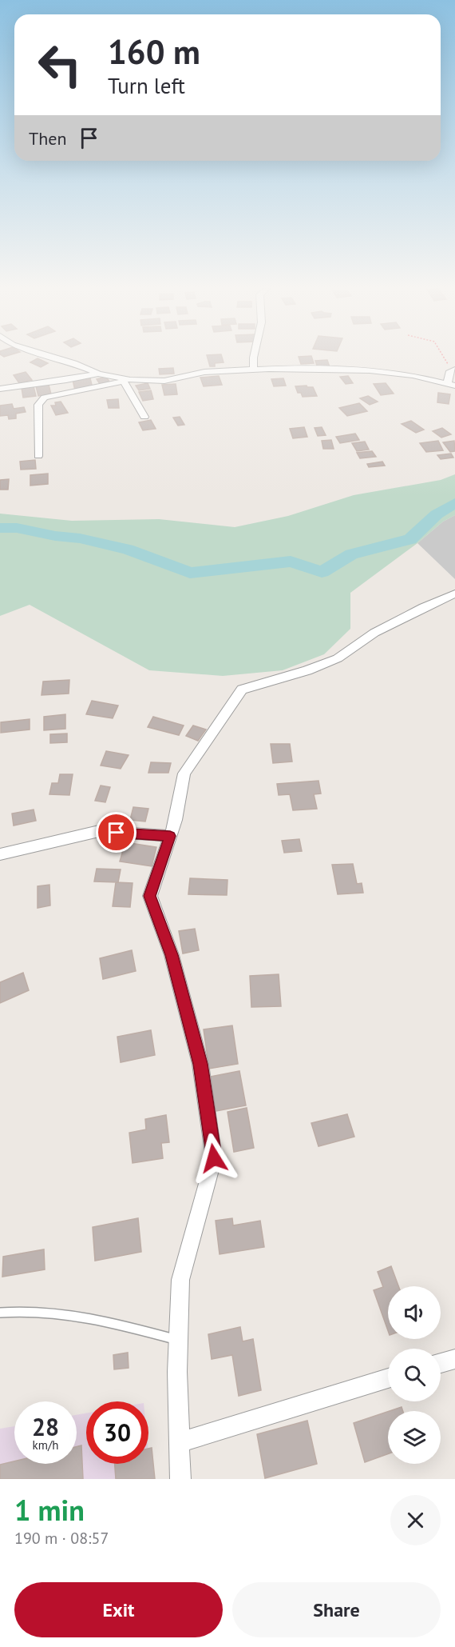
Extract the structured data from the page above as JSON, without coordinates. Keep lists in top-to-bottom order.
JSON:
{
  "page": {
    "turn": ["160 m", "Turn left"],
    "then": "Then",
    "speed": "28 km/h",
    "limit": "30",
    "heading": ["1 min", "190 m · 08:57"],
    "buttons": ["Exit", "Share"]
  }
}
